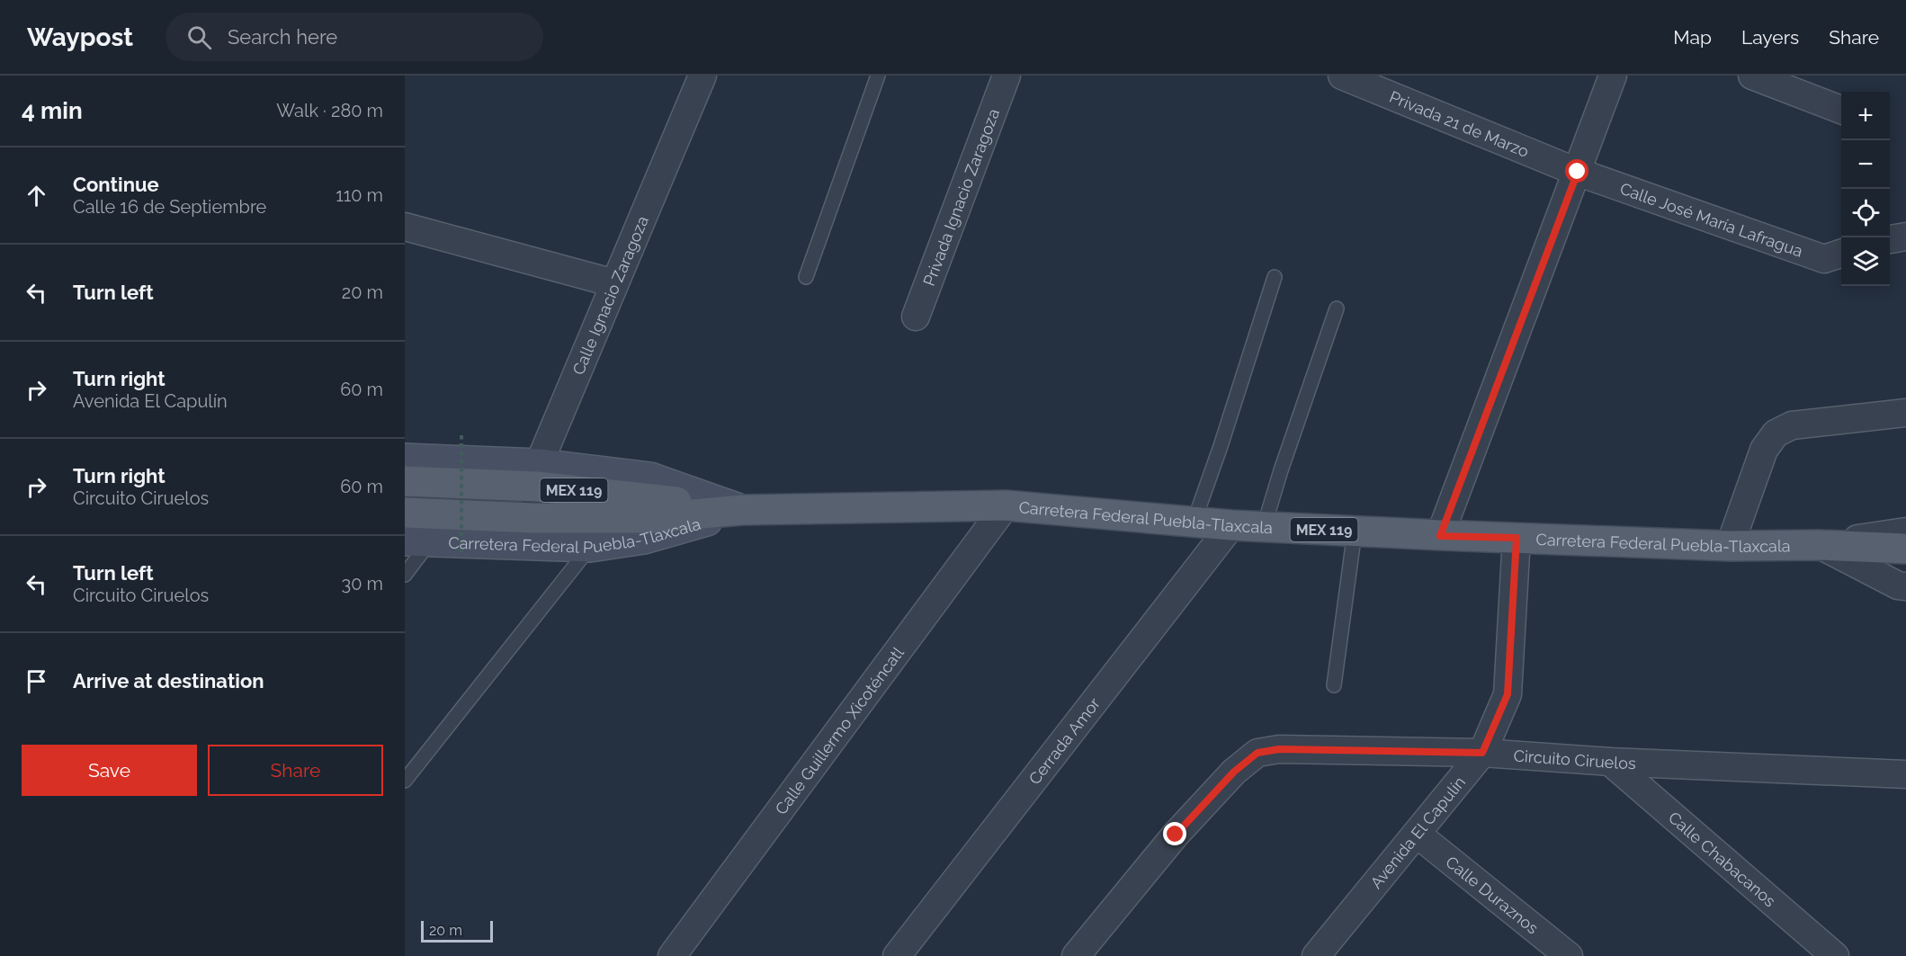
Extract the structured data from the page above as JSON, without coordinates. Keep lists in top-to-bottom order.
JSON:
{
  "streets": {
    "main road": ["MEX 119", "Carretera Federal Puebla-Tlaxcala"],
    "street": [
      "Privada 21 de Marzo",
      "Privada Ignacio Zaragoza",
      "Calle José María Lafragua",
      "Calle Ignacio Zaragoza",
      "Calle Guillermo Xicoténcatl",
      "Cerrada Amor",
      "Circuito Ciruelos",
      "Avenida El Capulín",
      "Calle Chabacanos",
      "Calle Duraznos"
    ]
  },
  "crossings": [
    ["Privada 21 de Marzo", "Calle José María Lafragua"],
    ["Calle Ignacio Zaragoza", "Carretera Federal Puebla-Tlaxcala"],
    ["Carretera Federal Puebla-Tlaxcala", "Calle Guillermo Xicoténcatl"],
    ["Carretera Federal Puebla-Tlaxcala", "Cerrada Amor"],
    ["Carretera Federal Puebla-Tlaxcala", "Avenida El Capulín"],
    ["Circuito Ciruelos", "Avenida El Capulín"],
    ["Circuito Ciruelos", "Calle Chabacanos"],
    ["Avenida El Capulín", "Calle Duraznos"]
  ],
  "scale_bar": "20 m",
  "page": {
    "header": "Waypost",
    "search": "Search here",
    "nav": ["Map", "Layers", "Share"],
    "heading": ["4 min", "Walk · 280 m"],
    "map_buttons": ["+", "−"],
    "list": [
      ["Continue", "Calle 16 de Septiembre", "110 m"],
      ["Turn left", "20 m"],
      ["Turn right", "Avenida El Capulín", "60 m"],
      ["Turn right", "Circuito Ciruelos", "60 m"],
      ["Turn left", "Circuito Ciruelos", "30 m"],
      "Arrive at destination"
    ],
    "buttons": ["Save", "Share"],
    "scale": "20 m"
  }
}
